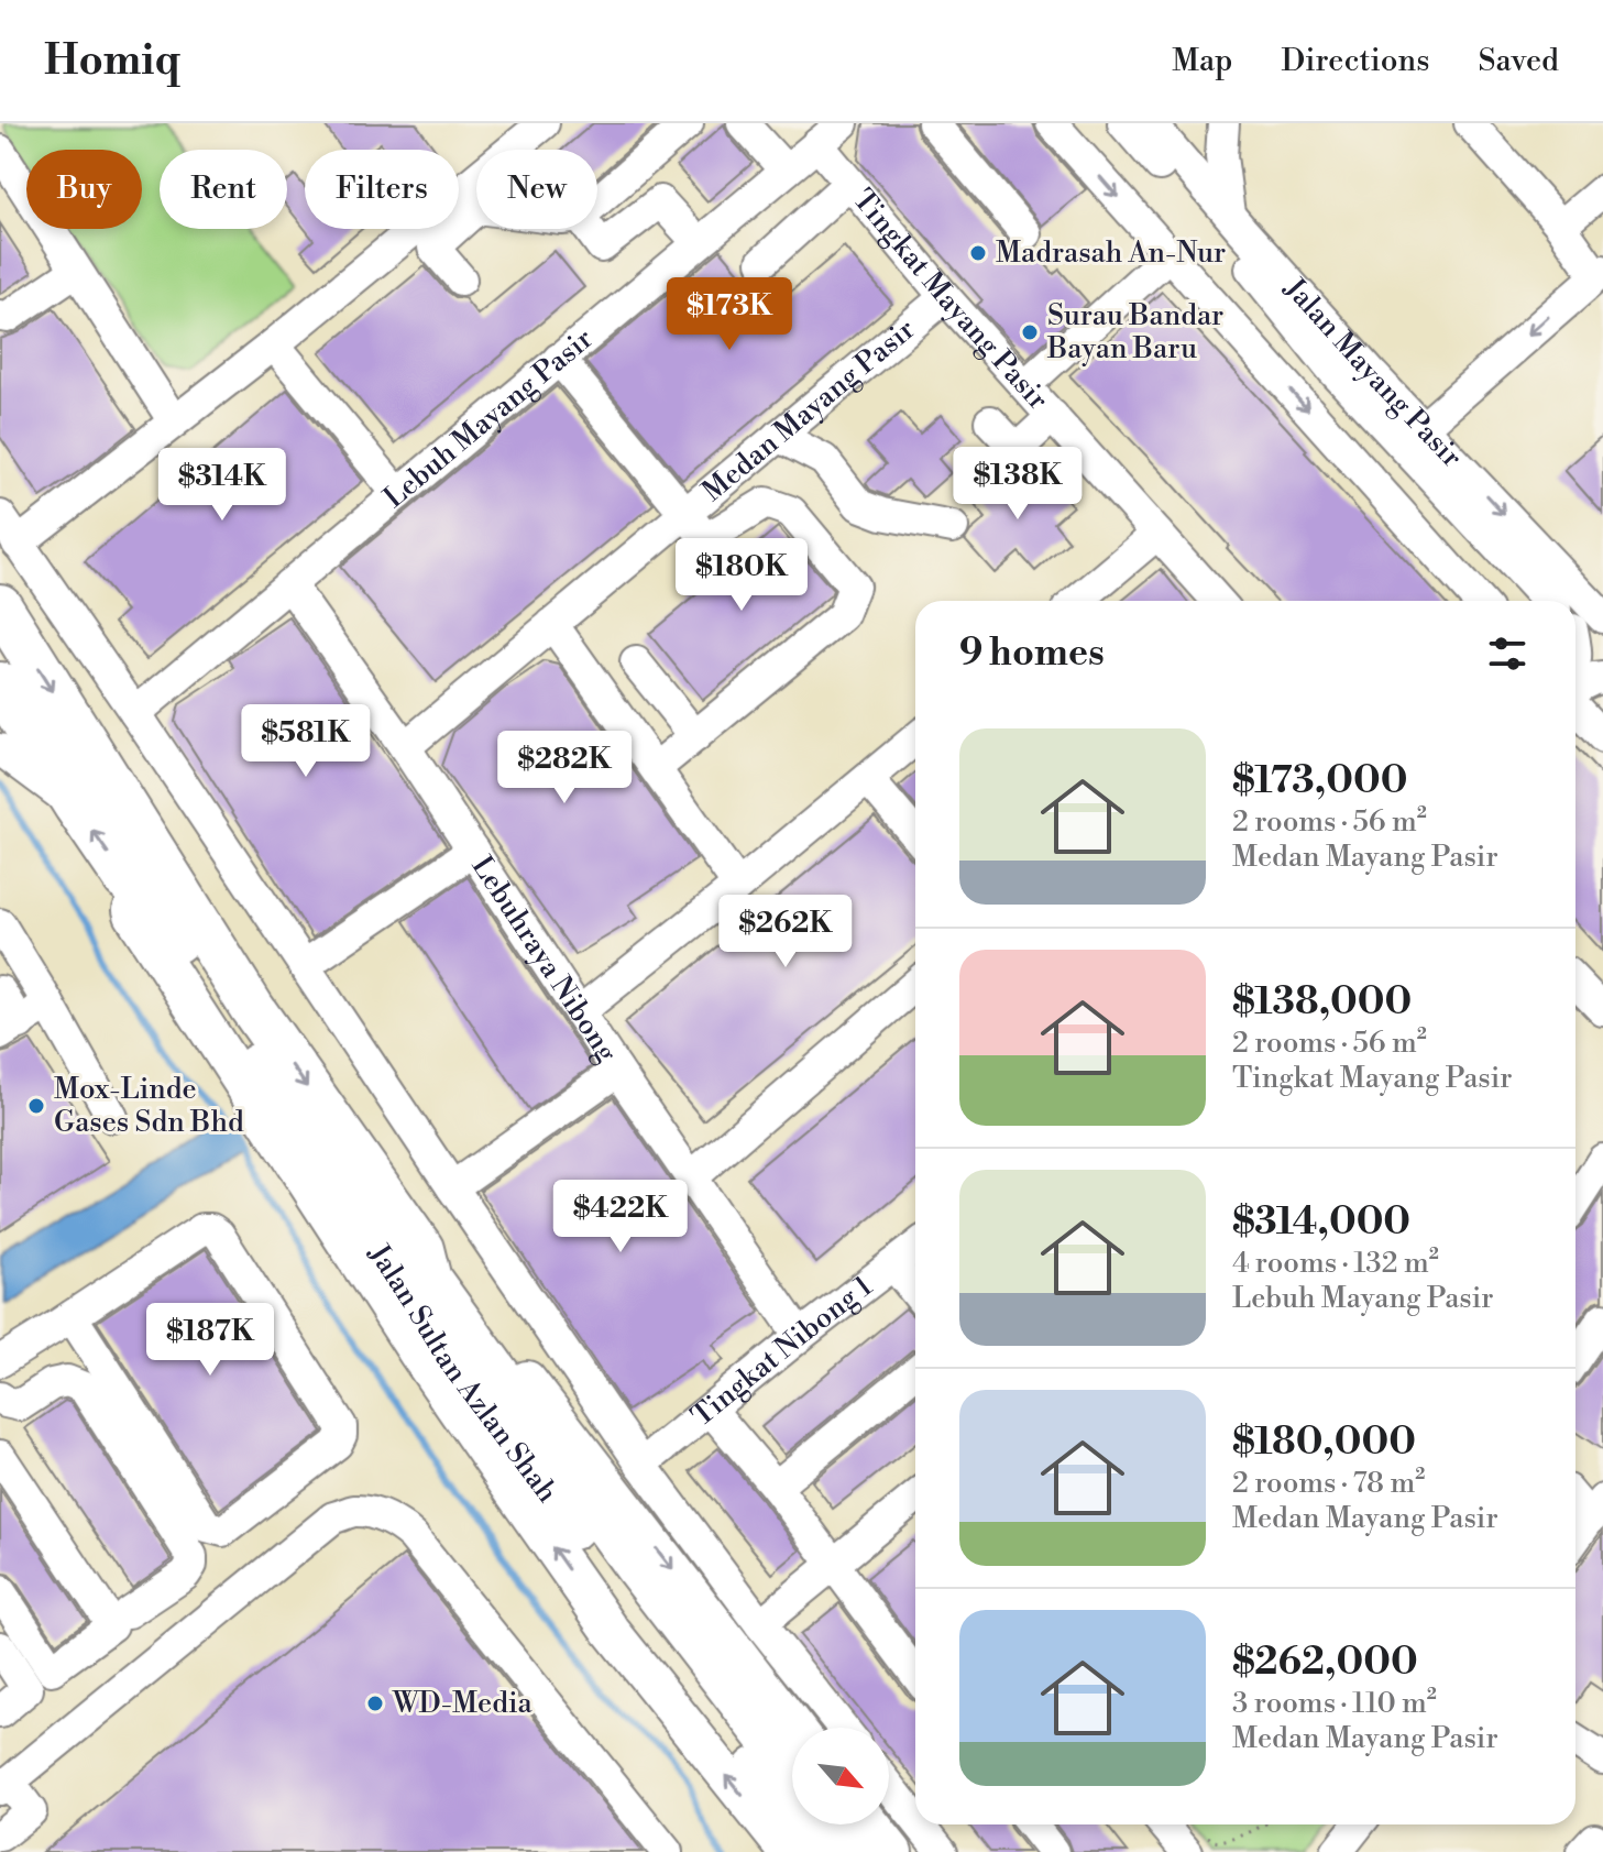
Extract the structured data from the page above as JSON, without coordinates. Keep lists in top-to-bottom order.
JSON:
{
  "streets": {
    "highway": ["Jalan Sultan Azlan Shah"],
    "street": [
      "Tingkat Mayang Pasir",
      "Jalan Mayang Pasir",
      "Medan Mayang Pasir",
      "Lebuh Mayang Pasir",
      "Lebuhraya Nibong",
      "Tingkat Nibong 1"
    ]
  },
  "crossings": [
    ["Tingkat Mayang Pasir", "Medan Mayang Pasir"],
    ["Tingkat Mayang Pasir", "Lebuh Mayang Pasir"],
    ["Medan Mayang Pasir", "Lebuhraya Nibong"],
    ["Lebuh Mayang Pasir", "Lebuhraya Nibong"],
    ["Lebuhraya Nibong", "Tingkat Nibong 1"]
  ],
  "places": [
    "Madrasah An-Nur",
    "Surau Bandar Bayan Baru",
    "Mox-Linde Gases Sdn Bhd",
    "WD-Media"
  ],
  "north": "bottom right",
  "page": {
    "header": "Homiq",
    "nav": ["Map", "Directions", "Saved"],
    "chip": [
      "Buy",
      "Rent",
      "Filters",
      "New"
    ],
    "price": [
      "$173K",
      "$138K",
      "$314K",
      "$180K",
      "$581K",
      "$282K",
      "$262K",
      "$422K",
      "$187K"
    ],
    "heading": "9 homes",
    "list": [
      {
        "name": "$173,000",
        "note": "2 rooms · 56 m² · Medan Mayang Pasir"
      },
      {
        "name": "$138,000",
        "note": "2 rooms · 56 m² · Tingkat Mayang Pasir"
      },
      {
        "name": "$314,000",
        "note": "4 rooms · 132 m² · Lebuh Mayang Pasir"
      },
      {
        "name": "$180,000",
        "note": "2 rooms · 78 m² · Medan Mayang Pasir"
      },
      {
        "name": "$262,000",
        "note": "3 rooms · 110 m² · Medan Mayang Pasir"
      }
    ]
  }
}
